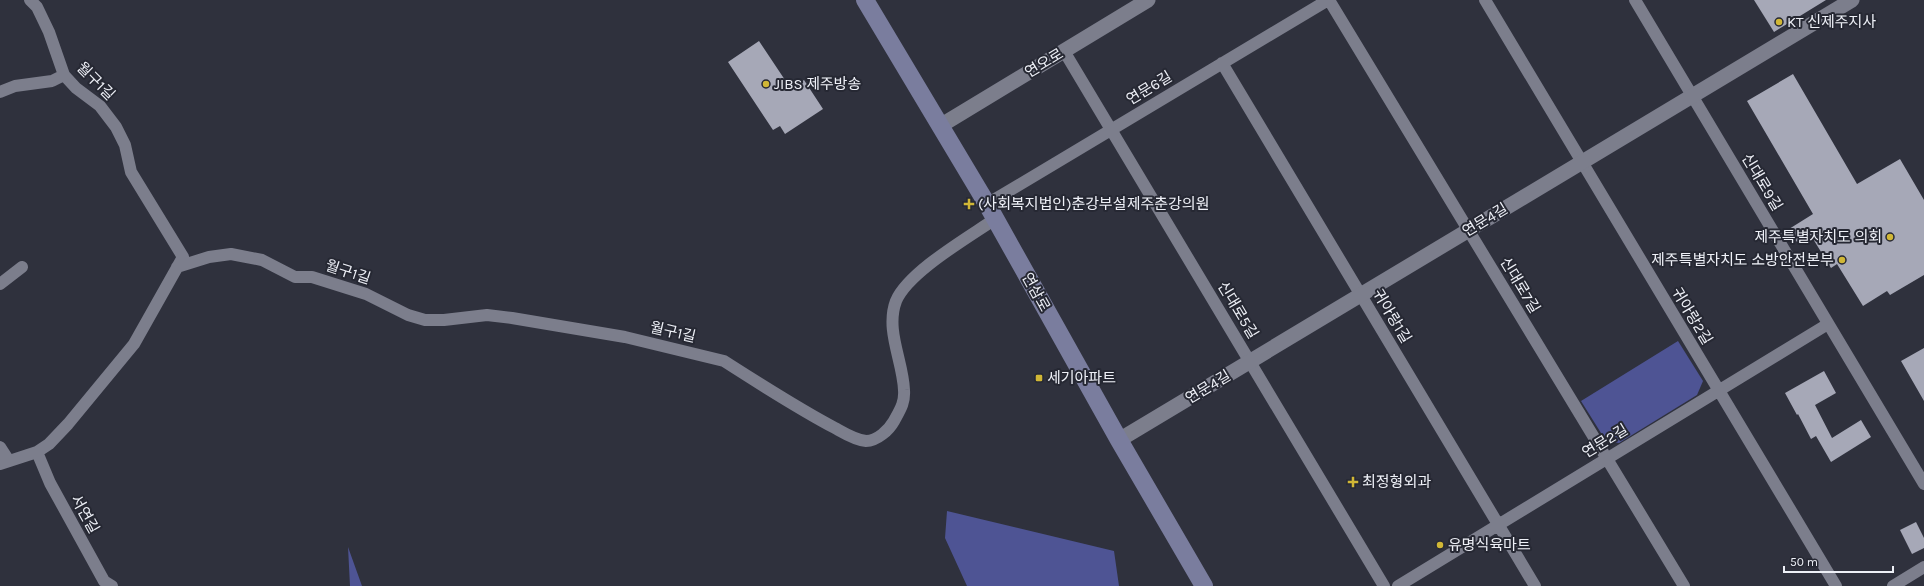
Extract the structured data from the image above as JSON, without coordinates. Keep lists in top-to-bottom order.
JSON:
{
  "streets": {
    "main road": ["연삼로"],
    "street": [
      "연오로",
      "월구1길",
      "연문6길",
      "신대로9길",
      "연문4길",
      "신대로7길",
      "신대로5길",
      "귀아랑1길",
      "귀아랑2길",
      "연문2길",
      "서연길"
    ]
  },
  "crossings": [
    ["연오로", "연삼로"],
    ["연오로", "신대로5길"],
    ["월구1길", "연문6길"],
    ["월구1길", "연삼로"],
    ["월구1길", "서연길"],
    ["연문6길", "신대로7길"],
    ["연문6길", "연삼로"],
    ["연문6길", "신대로5길"],
    ["연문6길", "귀아랑1길"],
    ["신대로9길", "연문4길"],
    ["신대로9길", "연문2길"],
    ["연문4길", "신대로7길"],
    ["연문4길", "연삼로"],
    ["연문4길", "신대로5길"],
    ["연문4길", "귀아랑1길"],
    ["연문4길", "귀아랑2길"],
    ["신대로7길", "연문2길"],
    ["귀아랑1길", "연문2길"],
    ["귀아랑2길", "연문2길"]
  ],
  "places": {
    "other": [
      "KT 신제주지사",
      "JIBS 제주방송",
      "제주특별자치도 의회",
      "제주특별자치도 소방안전본부",
      "유명식육마트"
    ],
    "health": ["(사회복지법인)춘강부설제주춘강의원", "최정형외과"],
    "transit": ["세기아파트"]
  },
  "scale_bar": "50 m"
}
